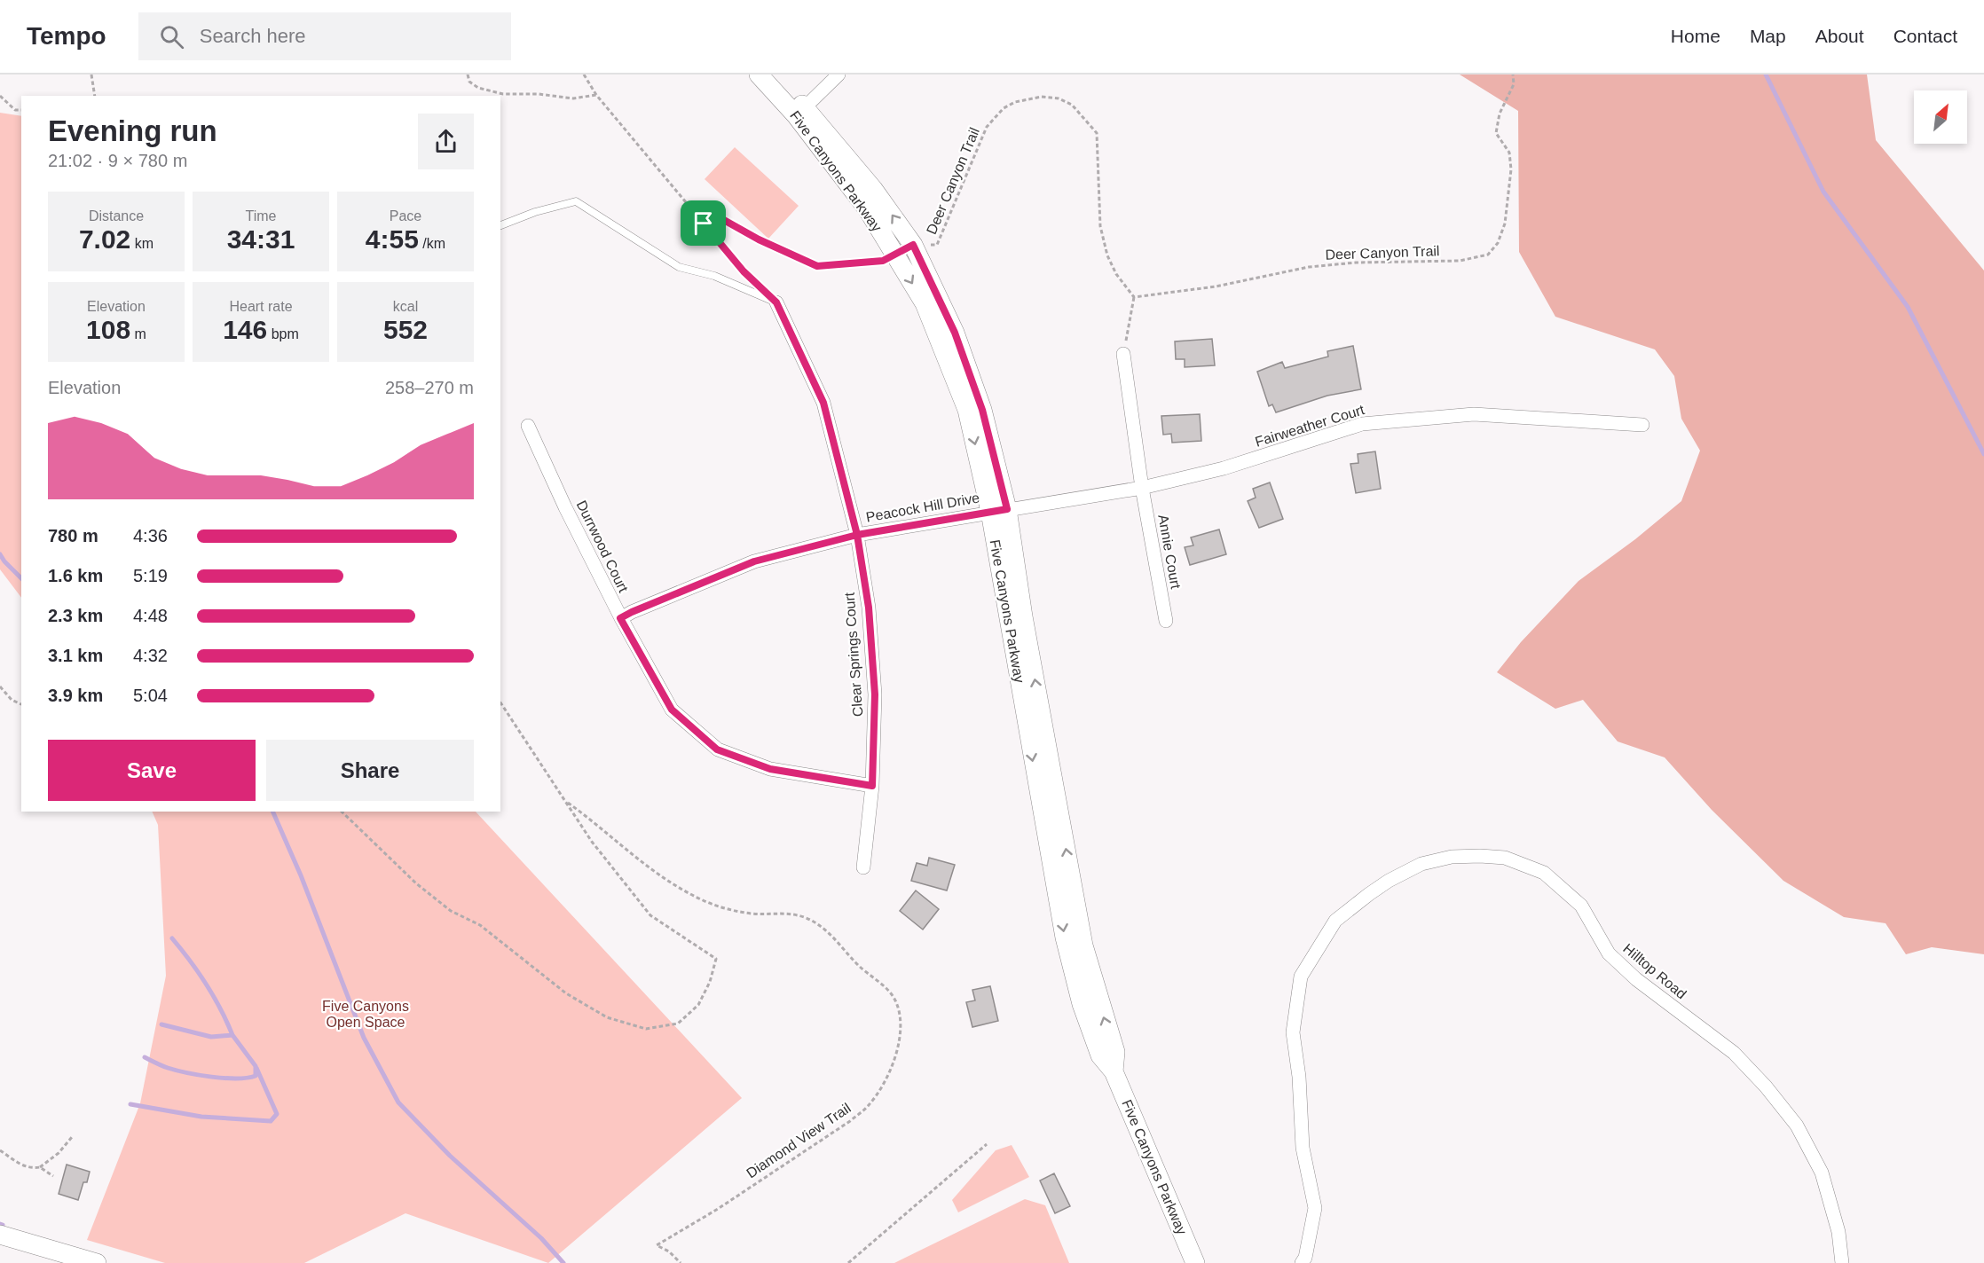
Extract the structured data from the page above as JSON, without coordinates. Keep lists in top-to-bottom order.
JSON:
{
  "streets": {
    "main road": ["Five Canyons Parkway"],
    "street": [
      "Fairweather Court",
      "Peacock Hill Drive",
      "Durrwood Court",
      "Annie Court",
      "Clear Springs Court",
      "Hilltop Road"
    ],
    "path": ["Deer Canyon Trail", "Diamond View Trail"]
  },
  "crossings": [
    ["Five Canyons Parkway", "Deer Canyon Trail"],
    ["Five Canyons Parkway", "Fairweather Court"],
    ["Five Canyons Parkway", "Peacock Hill Drive"],
    ["Fairweather Court", "Peacock Hill Drive"],
    ["Fairweather Court", "Annie Court"],
    ["Peacock Hill Drive", "Durrwood Court"],
    ["Peacock Hill Drive", "Clear Springs Court"],
    ["Durrwood Court", "Clear Springs Court"]
  ],
  "parks": ["Five Canyons Open Space"],
  "north": "top right",
  "page": {
    "header": "Tempo",
    "search": "Search here",
    "nav": [
      "Home",
      "Map",
      "About",
      "Contact"
    ],
    "heading": ["Evening run", "21:02 · 9 × 780 m"],
    "stats": [
      ["Distance", "7.02 km"],
      ["Time", "34:31"],
      ["Pace", "4:55 /km"],
      ["Elevation", "108 m"],
      ["Heart rate", "146 bpm"],
      ["kcal", "552"]
    ],
    "chart": ["Elevation", "258–270 m"],
    "list": [
      {
        "name": "780 m",
        "note": "4:36"
      },
      {
        "name": "1.6 km",
        "note": "5:19"
      },
      {
        "name": "2.3 km",
        "note": "4:48"
      },
      {
        "name": "3.1 km",
        "note": "4:32"
      },
      {
        "name": "3.9 km",
        "note": "5:04"
      }
    ],
    "buttons": ["Save", "Share"]
  }
}
